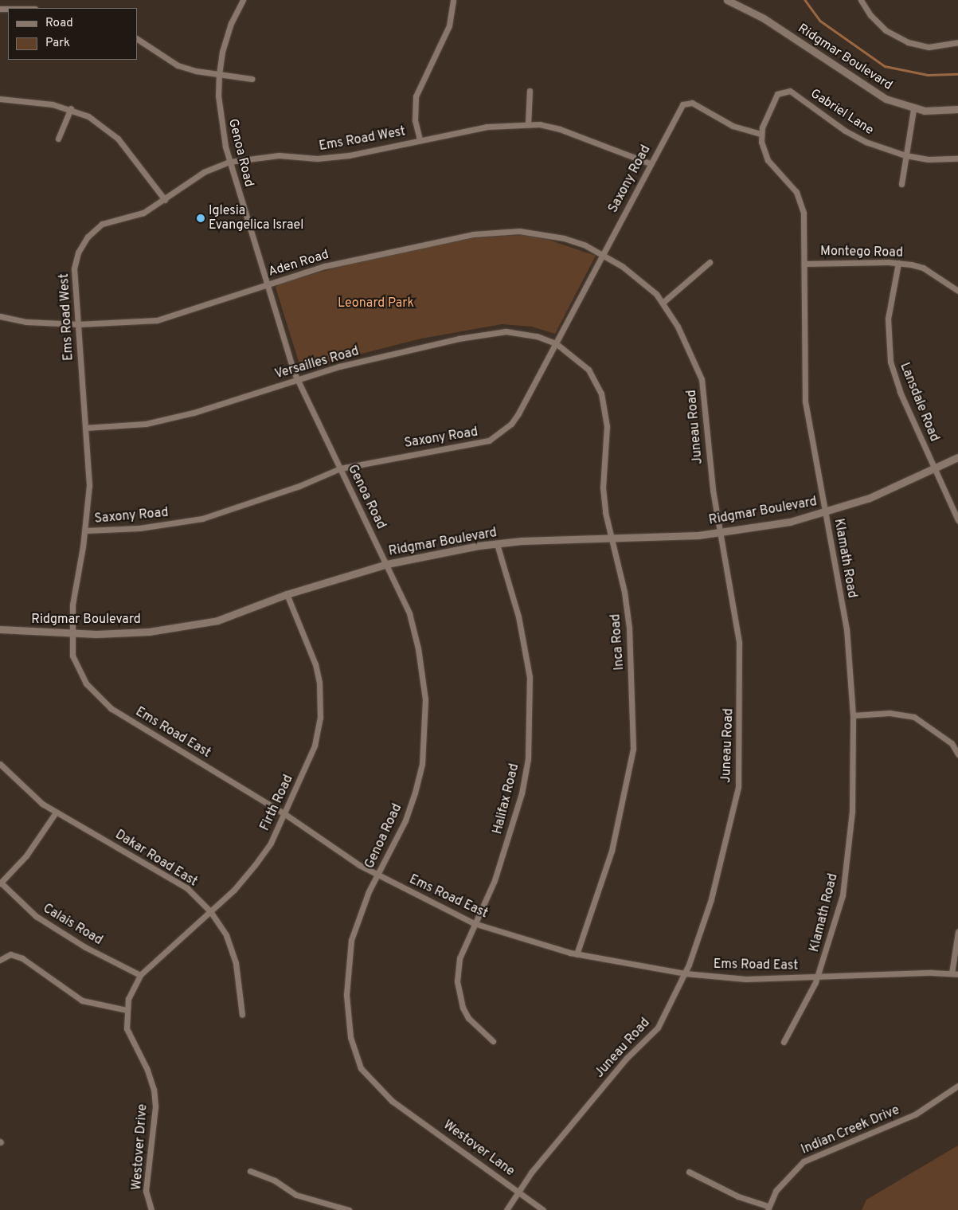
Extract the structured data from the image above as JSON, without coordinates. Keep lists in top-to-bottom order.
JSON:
{
  "streets": {
    "street": [
      "Ridgmar Boulevard",
      "Gabriel Lane",
      "Ems Road West",
      "Genoa Road",
      "Saxony Road",
      "Montego Road",
      "Aden Road",
      "Versailles Road",
      "Lansdale Road",
      "Juneau Road",
      "Klamath Road",
      "Inca Road",
      "Ems Road East",
      "Halifax Road",
      "Firth Road",
      "Dakar Road East",
      "Calais Road",
      "Indian Creek Drive",
      "Westover Drive",
      "Westover Lane"
    ]
  },
  "crossings": [
    ["Ridgmar Boulevard", "Ems Road West"],
    ["Ridgmar Boulevard", "Genoa Road"],
    ["Ridgmar Boulevard", "Lansdale Road"],
    ["Ridgmar Boulevard", "Juneau Road"],
    ["Ridgmar Boulevard", "Klamath Road"],
    ["Ridgmar Boulevard", "Inca Road"],
    ["Ridgmar Boulevard", "Ems Road East"],
    ["Ridgmar Boulevard", "Halifax Road"],
    ["Ridgmar Boulevard", "Firth Road"],
    ["Gabriel Lane", "Saxony Road"],
    ["Gabriel Lane", "Klamath Road"],
    ["Ems Road West", "Genoa Road"],
    ["Ems Road West", "Saxony Road"],
    ["Ems Road West", "Aden Road"],
    ["Ems Road West", "Versailles Road"],
    ["Ems Road West", "Ems Road East"],
    ["Genoa Road", "Saxony Road"],
    ["Genoa Road", "Aden Road"],
    ["Genoa Road", "Versailles Road"],
    ["Genoa Road", "Ems Road East"],
    ["Genoa Road", "Westover Lane"],
    ["Saxony Road", "Aden Road"],
    ["Saxony Road", "Versailles Road"],
    ["Saxony Road", "Juneau Road"],
    ["Saxony Road", "Klamath Road"],
    ["Saxony Road", "Inca Road"],
    ["Montego Road", "Lansdale Road"],
    ["Montego Road", "Klamath Road"],
    ["Aden Road", "Juneau Road"],
    ["Versailles Road", "Inca Road"],
    ["Juneau Road", "Ems Road East"],
    ["Juneau Road", "Westover Lane"],
    ["Klamath Road", "Ems Road East"],
    ["Inca Road", "Ems Road East"],
    ["Ems Road East", "Halifax Road"],
    ["Ems Road East", "Firth Road"],
    ["Firth Road", "Dakar Road East"],
    ["Firth Road", "Calais Road"],
    ["Firth Road", "Westover Drive"],
    ["Calais Road", "Westover Drive"]
  ],
  "parks": ["Leonard Park"],
  "places": ["Iglesia Evangelica Israel"],
  "legend": ["Road", "Park"]
}
